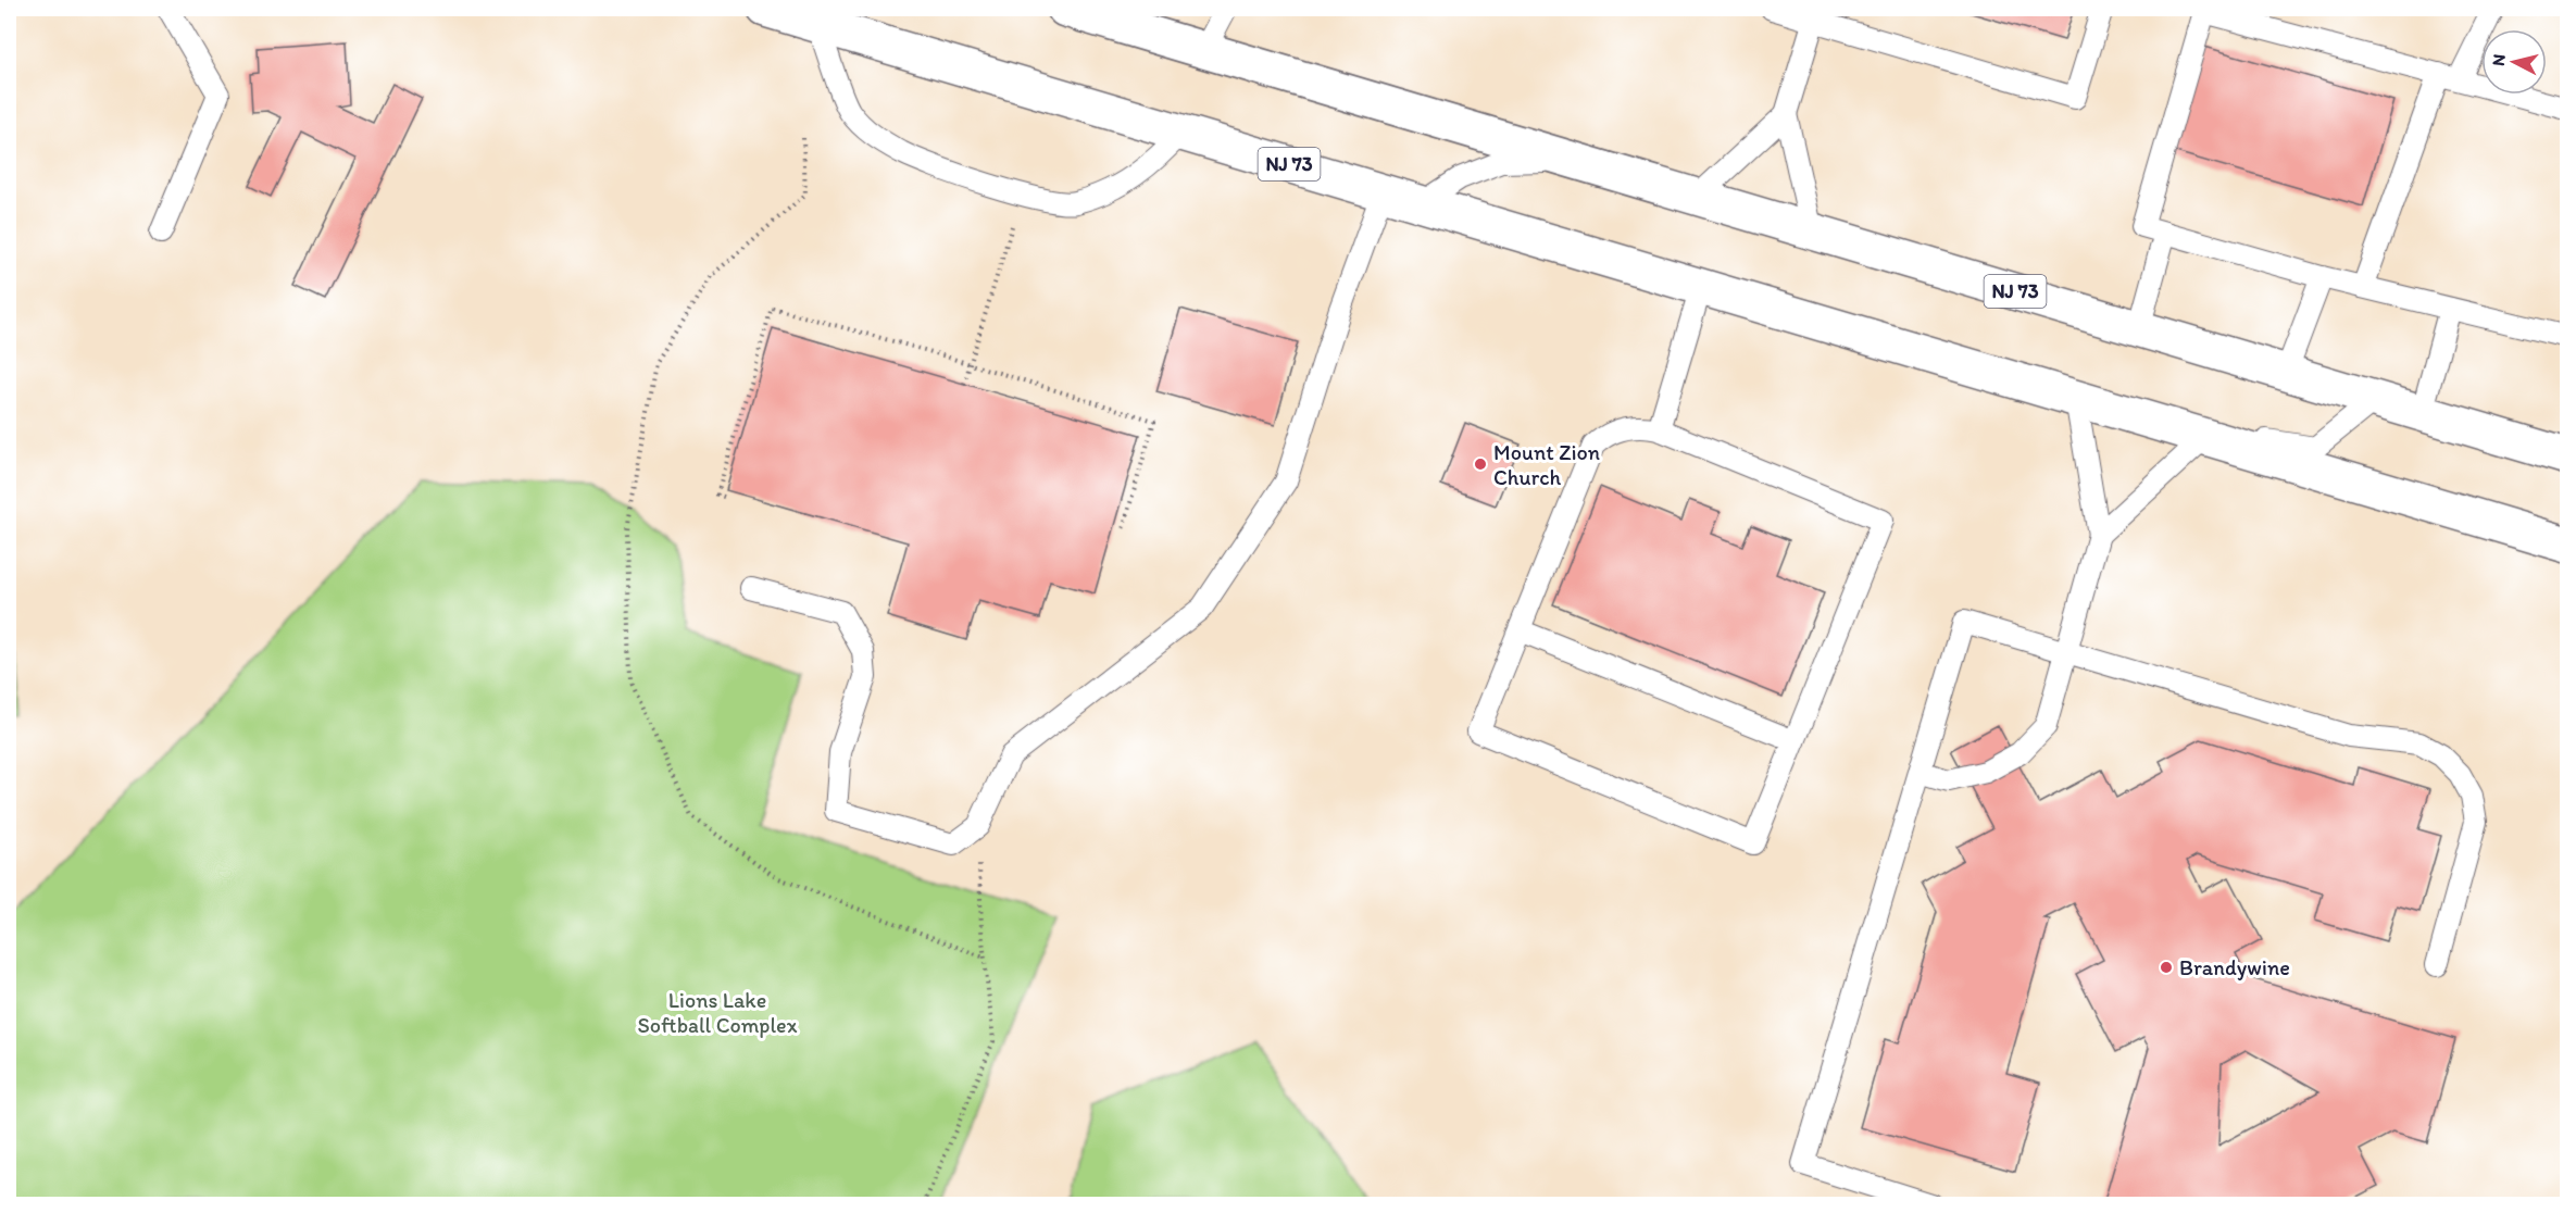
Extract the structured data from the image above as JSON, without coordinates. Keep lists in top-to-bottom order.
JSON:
{
  "streets": {
    "highway": ["NJ 73"]
  },
  "parks": ["Lions Lake Softball Complex"],
  "places": ["Mount Zion Church", "Brandywine"],
  "north": "left"
}
